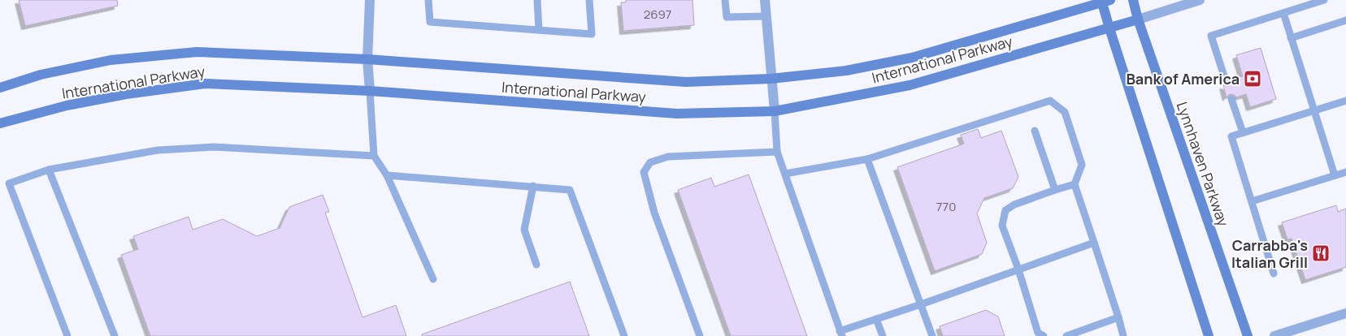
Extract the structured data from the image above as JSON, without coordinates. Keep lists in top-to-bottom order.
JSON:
{
  "streets": {
    "main road": ["International Parkway", "Lynnhaven Parkway"]
  },
  "crossings": [
    ["International Parkway", "Lynnhaven Parkway"]
  ],
  "places": {
    "bank": ["Bank of America"],
    "restaurant": ["Carrabba's Italian Grill"]
  },
  "house_numbers": ["2697", "770"]
}
